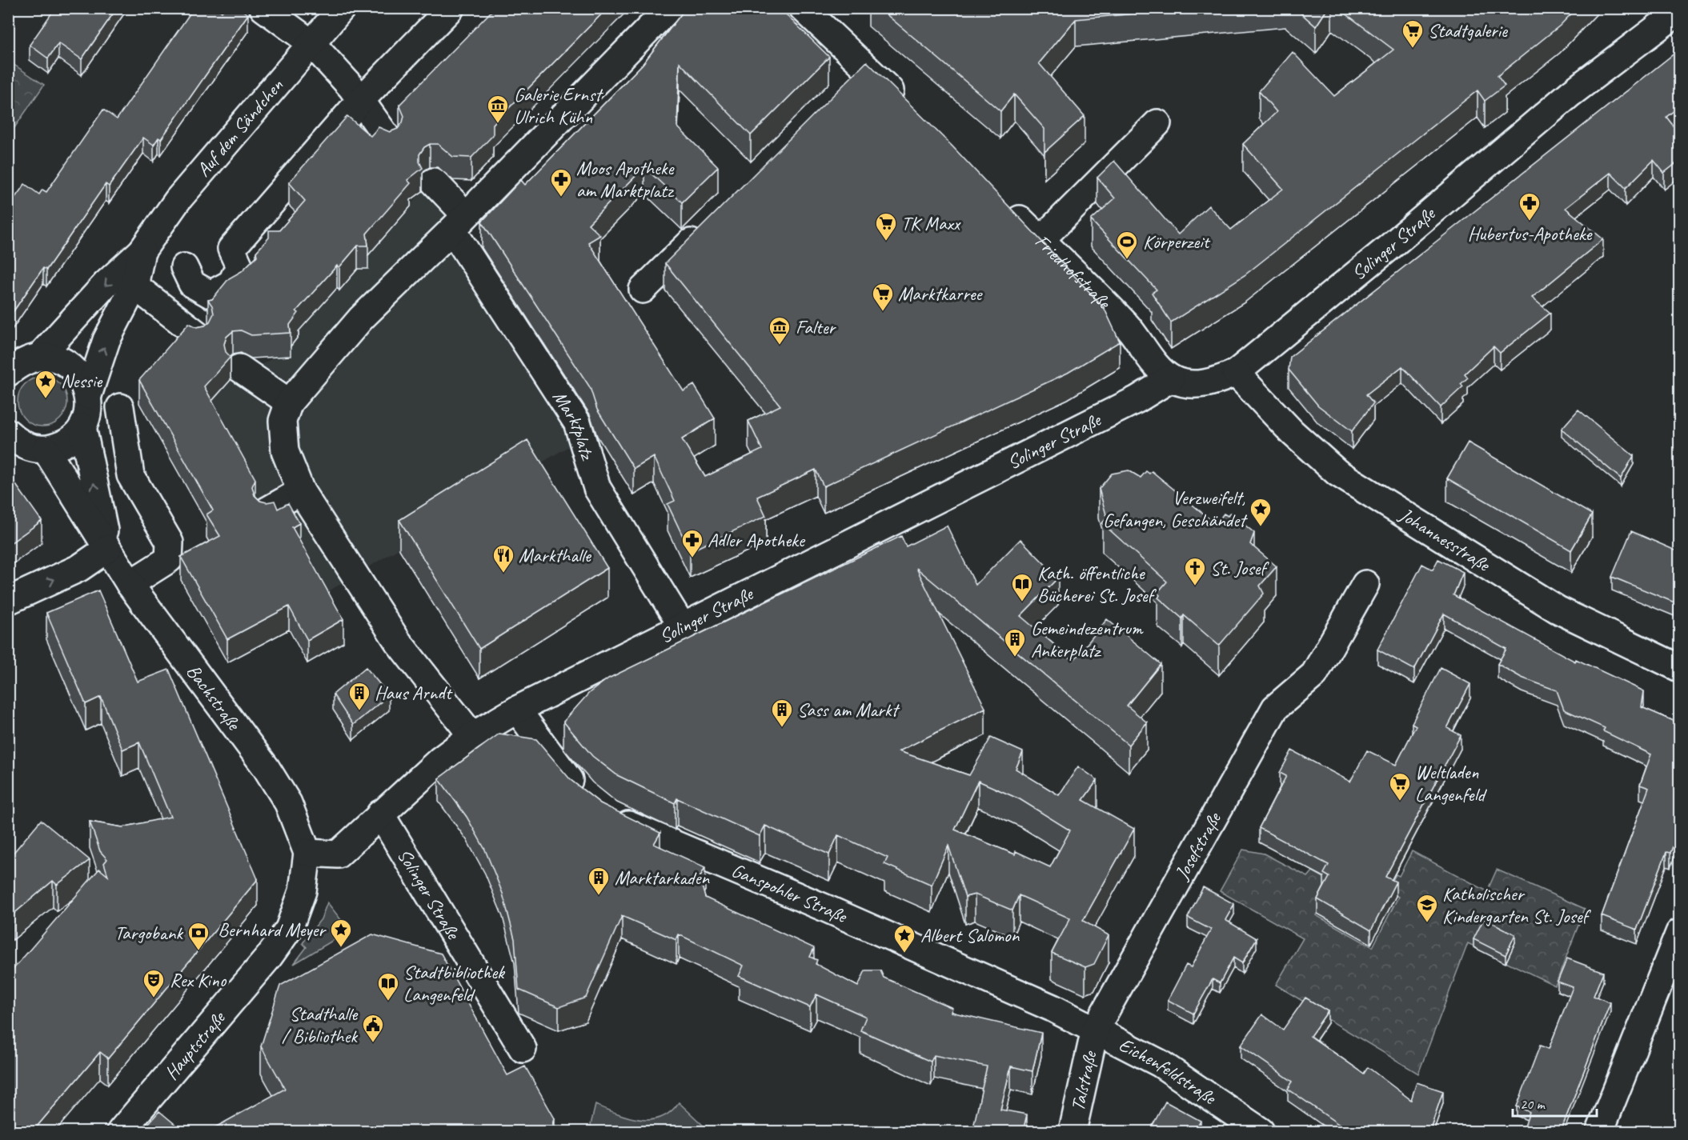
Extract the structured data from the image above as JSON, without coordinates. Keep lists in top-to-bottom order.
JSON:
{
  "streets": {
    "street": [
      "Auf dem Sändchen",
      "Solinger Straße",
      "Friedhofstraße",
      "Marktplatz",
      "Johannesstraße",
      "Bachstraße",
      "Josefstraße",
      "Ganspohler Straße",
      "Hauptstraße",
      "Eichenfeldstraße",
      "Talstraße"
    ]
  },
  "crossings": [
    ["Auf dem Sändchen", "Bachstraße"],
    ["Solinger Straße", "Friedhofstraße"],
    ["Solinger Straße", "Marktplatz"],
    ["Solinger Straße", "Johannesstraße"],
    ["Solinger Straße", "Bachstraße"],
    ["Solinger Straße", "Hauptstraße"],
    ["Bachstraße", "Hauptstraße"],
    ["Josefstraße", "Ganspohler Straße"],
    ["Josefstraße", "Eichenfeldstraße"],
    ["Josefstraße", "Talstraße"],
    ["Ganspohler Straße", "Eichenfeldstraße"],
    ["Ganspohler Straße", "Talstraße"],
    ["Eichenfeldstraße", "Talstraße"]
  ],
  "places": {
    "supermarket": [
      "Stadtgalerie",
      "TK Maxx",
      "Marktkarree",
      "Weltladen Langenfeld"
    ],
    "museum": ["Galerie Ernst Ulrich Kühn", "Falter"],
    "pharmacy": ["Moos Apotheke am Marktplatz", "Hubertus-Apotheke", "Adler Apotheke"],
    "sports": ["Körperzeit"],
    "place": [
      "Nessie",
      "Verzweifelt, Gefangen, Geschändet",
      "Bernhard Meyer",
      "Albert Salomon"
    ],
    "restaurant": ["Markthalle"],
    "church": ["St. Josef"],
    "library": ["Kath. öffentliche Bücherei St. Josef", "Stadtbibliothek Langenfeld"],
    "building": [
      "Gemeindezentrum Ankerplatz",
      "Haus Arndt",
      "Sass am Markt",
      "Marktarkaden"
    ],
    "school or university": ["Katholischer Kindergarten St. Josef"],
    "bank": ["Targobank"],
    "theatre": ["Rex Kino"],
    "public building": ["Stadthalle / Bibliothek"]
  },
  "scale_bar": "20 m"
}
